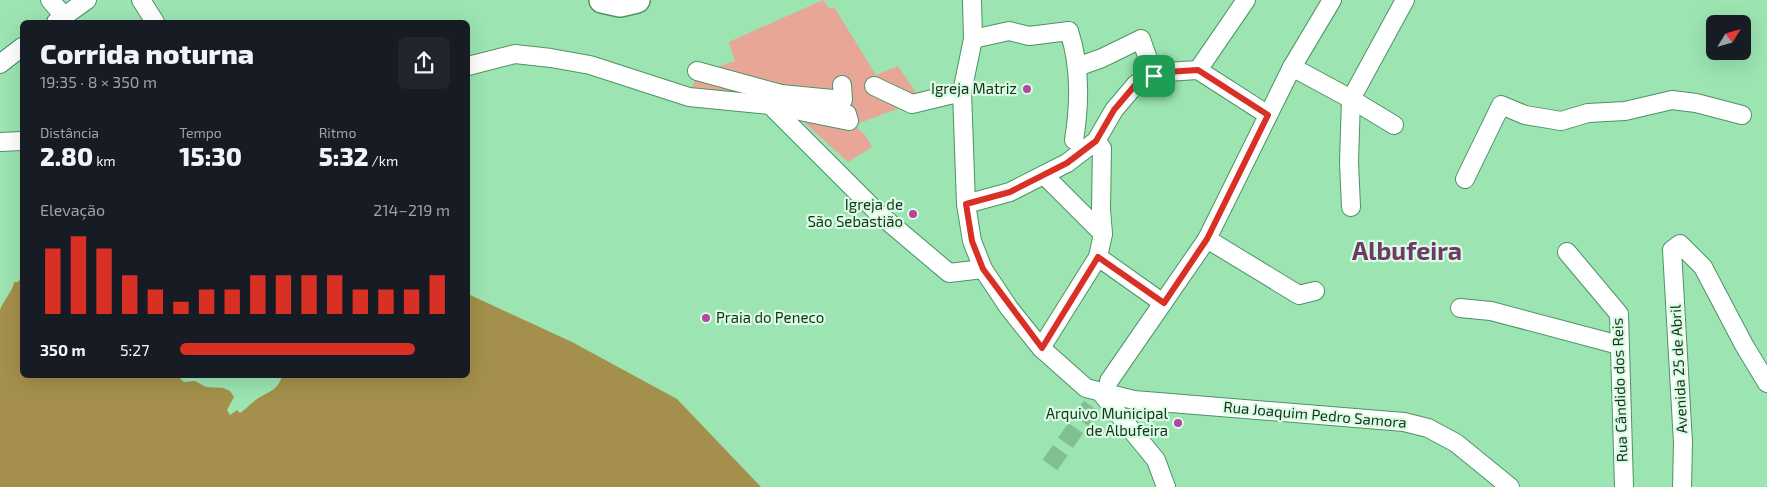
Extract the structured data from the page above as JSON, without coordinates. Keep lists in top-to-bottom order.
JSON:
{
  "streets": {
    "street": ["Avenida 25 de Abril", "Rua Cândido dos Reis", "Rua Joaquim Pedro Samora"]
  },
  "districts": ["Albufeira"],
  "places": [
    "Igreja Matriz",
    "Igreja de São Sebastião",
    "Praia do Peneco",
    "Arquivo Municipal de Albufeira"
  ],
  "north": "top right",
  "page": {
    "heading": ["Corrida noturna", "19:35 · 8 × 350 m"],
    "stats": [
      ["Distância", "2.80 km"],
      ["Tempo", "15:30"],
      ["Ritmo", "5:32 /km"]
    ],
    "chart": ["Elevação", "214–219 m"],
    "list": [
      {
        "name": "350 m",
        "note": "5:27"
      }
    ]
  }
}
